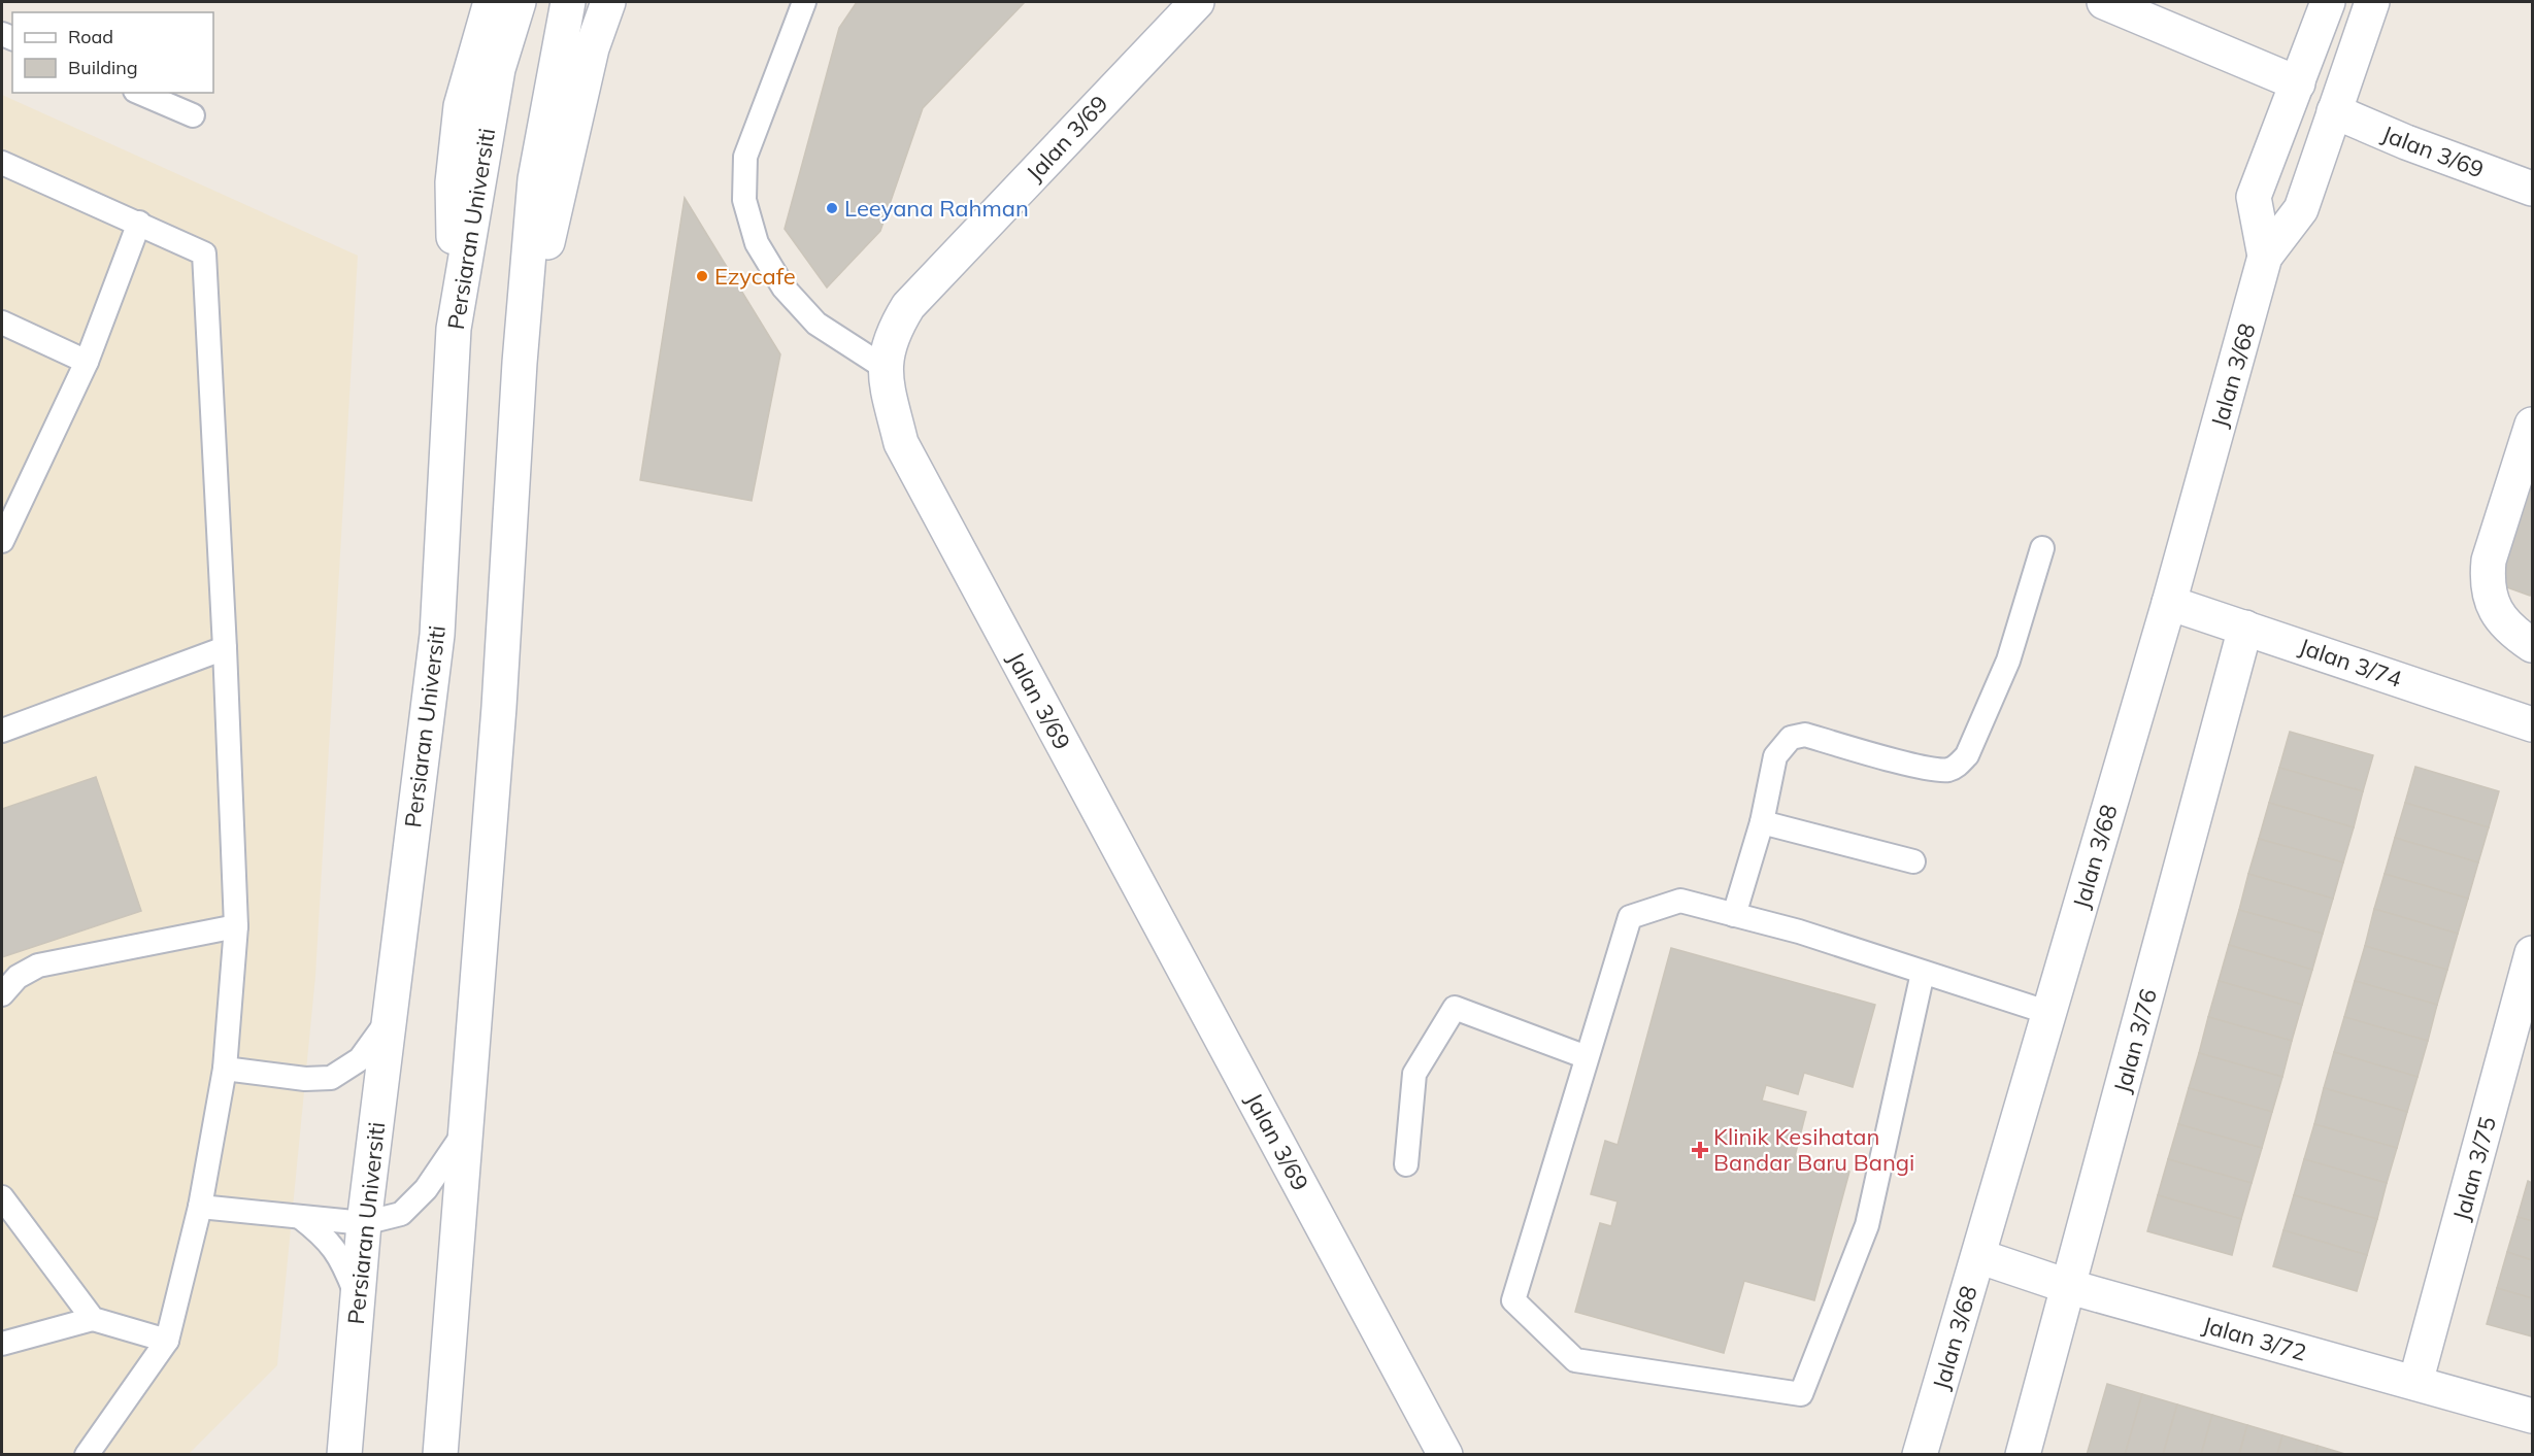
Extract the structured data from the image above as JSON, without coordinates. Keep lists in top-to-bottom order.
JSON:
{
  "streets": {
    "street": [
      "Jalan 3/69",
      "Persiaran Universiti",
      "Jalan 3/68",
      "Jalan 3/74",
      "Jalan 3/76",
      "Jalan 3/75",
      "Jalan 3/72"
    ]
  },
  "crossings": [
    ["Jalan 3/69", "Jalan 3/68"],
    ["Jalan 3/68", "Jalan 3/74"],
    ["Jalan 3/68", "Jalan 3/72"],
    ["Jalan 3/74", "Jalan 3/76"],
    ["Jalan 3/76", "Jalan 3/72"],
    ["Jalan 3/75", "Jalan 3/72"]
  ],
  "places": {
    "other": ["Leeyana Rahman", "Ezycafe"],
    "health": ["Klinik Kesihatan Bandar Baru Bangi"]
  },
  "legend": ["Road", "Building"]
}
